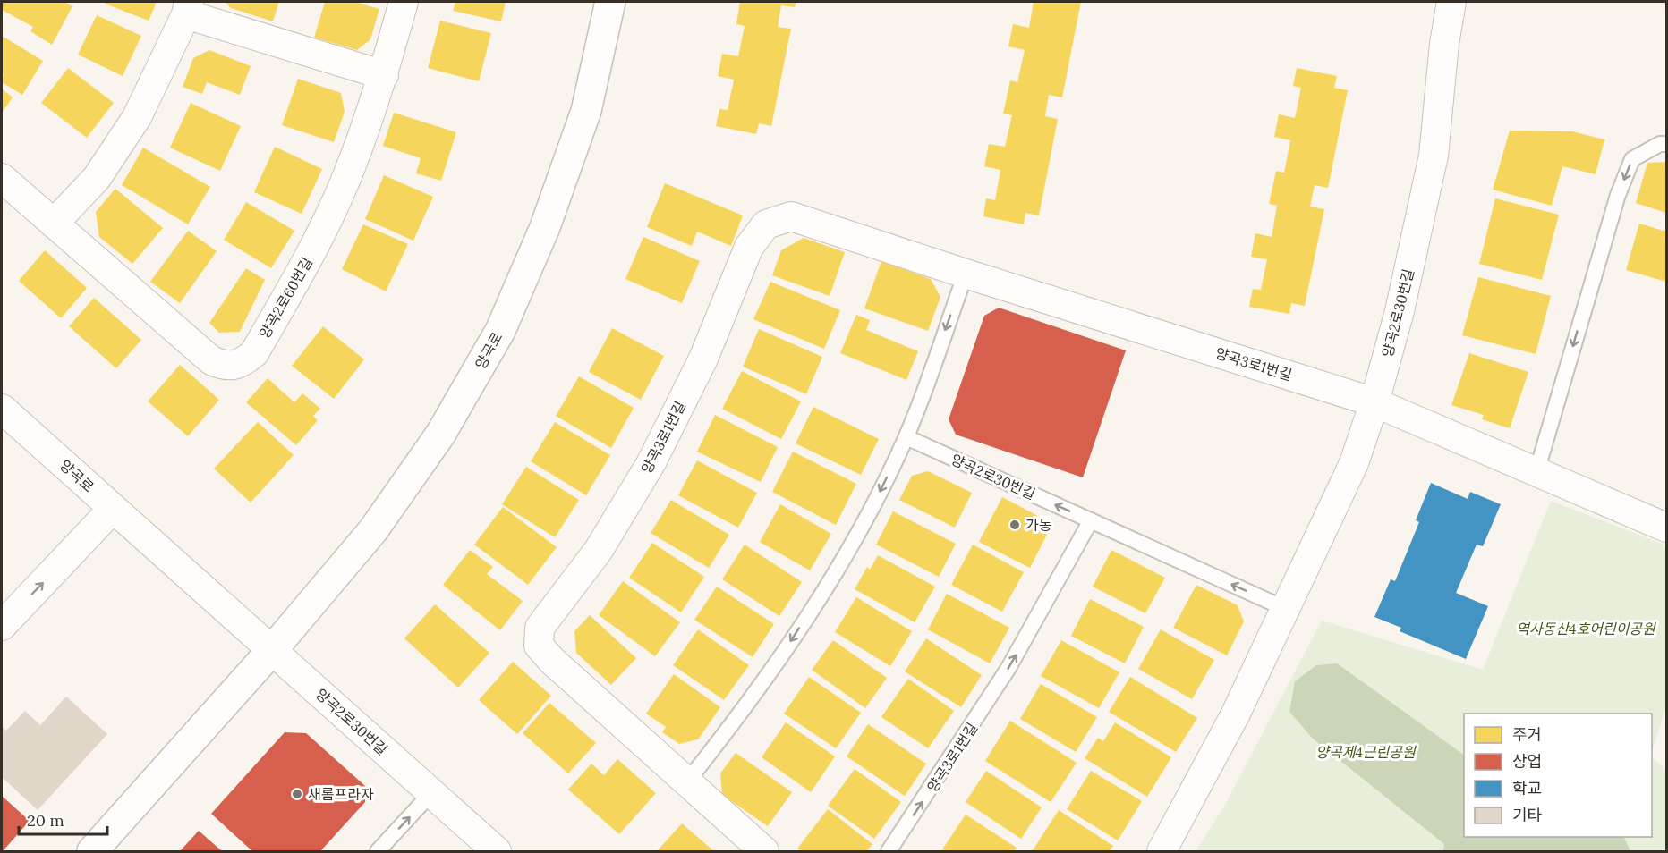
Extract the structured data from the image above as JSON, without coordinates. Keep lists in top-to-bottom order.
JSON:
{
  "streets": {
    "street": [
      "양곡2로60번길",
      "양곡2로30번길",
      "양곡로",
      "양곡3로1번길"
    ]
  },
  "crossings": [
    ["양곡2로30번길", "양곡로"],
    ["양곡2로30번길", "양곡3로1번길"]
  ],
  "parks": ["역사동산4호어린이공원", "양곡제4근린공원"],
  "places": ["가동", "새롬프라자"],
  "legend": [
    "주거",
    "상업",
    "학교",
    "기타"
  ],
  "scale_bar": "20 m"
}
